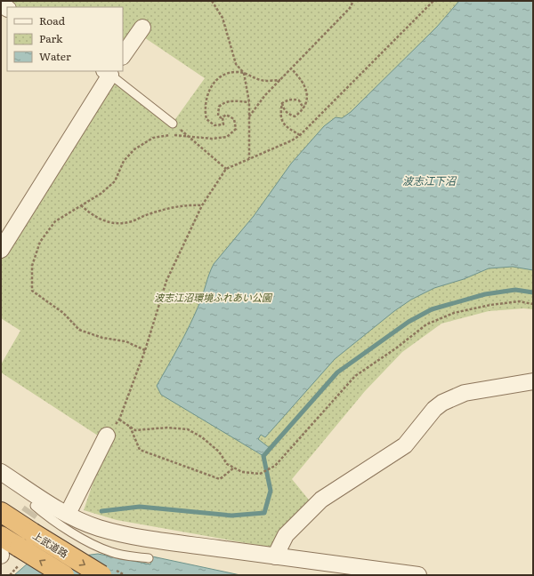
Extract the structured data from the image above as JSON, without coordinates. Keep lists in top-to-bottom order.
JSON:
{
  "streets": {
    "highway": ["上武道路"]
  },
  "water": ["波志江下沼"],
  "parks": ["波志江沼環境ふれあい公園"],
  "legend": ["Road", "Park", "Water"]
}
